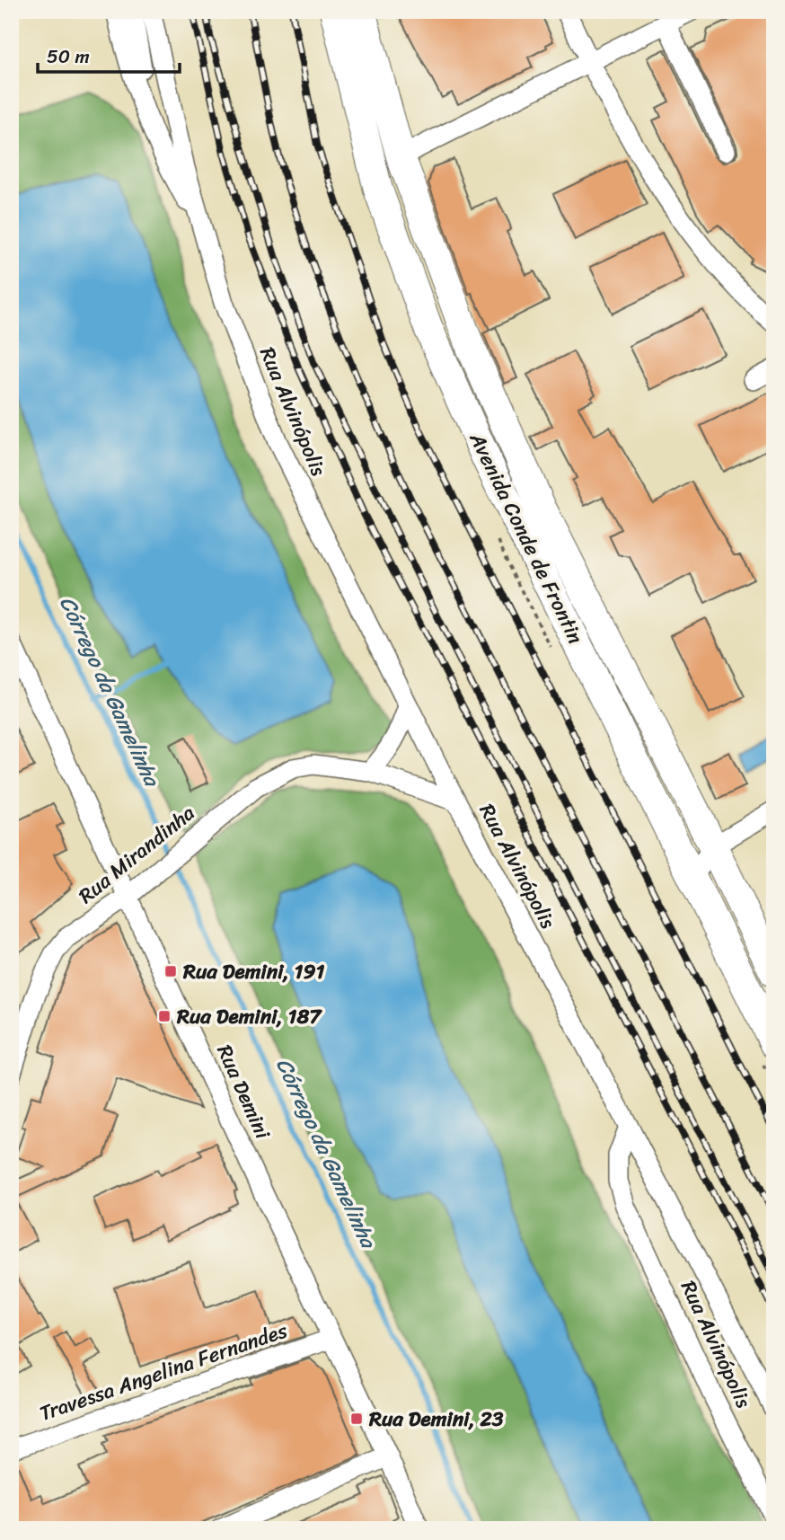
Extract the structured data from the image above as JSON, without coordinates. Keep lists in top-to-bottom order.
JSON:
{
  "streets": {
    "highway": ["Avenida Conde de Frontin"],
    "street": [
      "Rua Alvinópolis",
      "Rua Mirandinha",
      "Rua Demini",
      "Travessa Angelina Fernandes"
    ]
  },
  "crossings": [
    ["Rua Alvinópolis", "Rua Mirandinha"],
    ["Rua Mirandinha", "Rua Demini"],
    ["Rua Demini", "Travessa Angelina Fernandes"]
  ],
  "water": ["Córrego da Gamelinha"],
  "places": {
    "transit": ["Rua Demini, 191", "Rua Demini, 187", "Rua Demini, 23"]
  },
  "scale_bar": "50 m"
}
